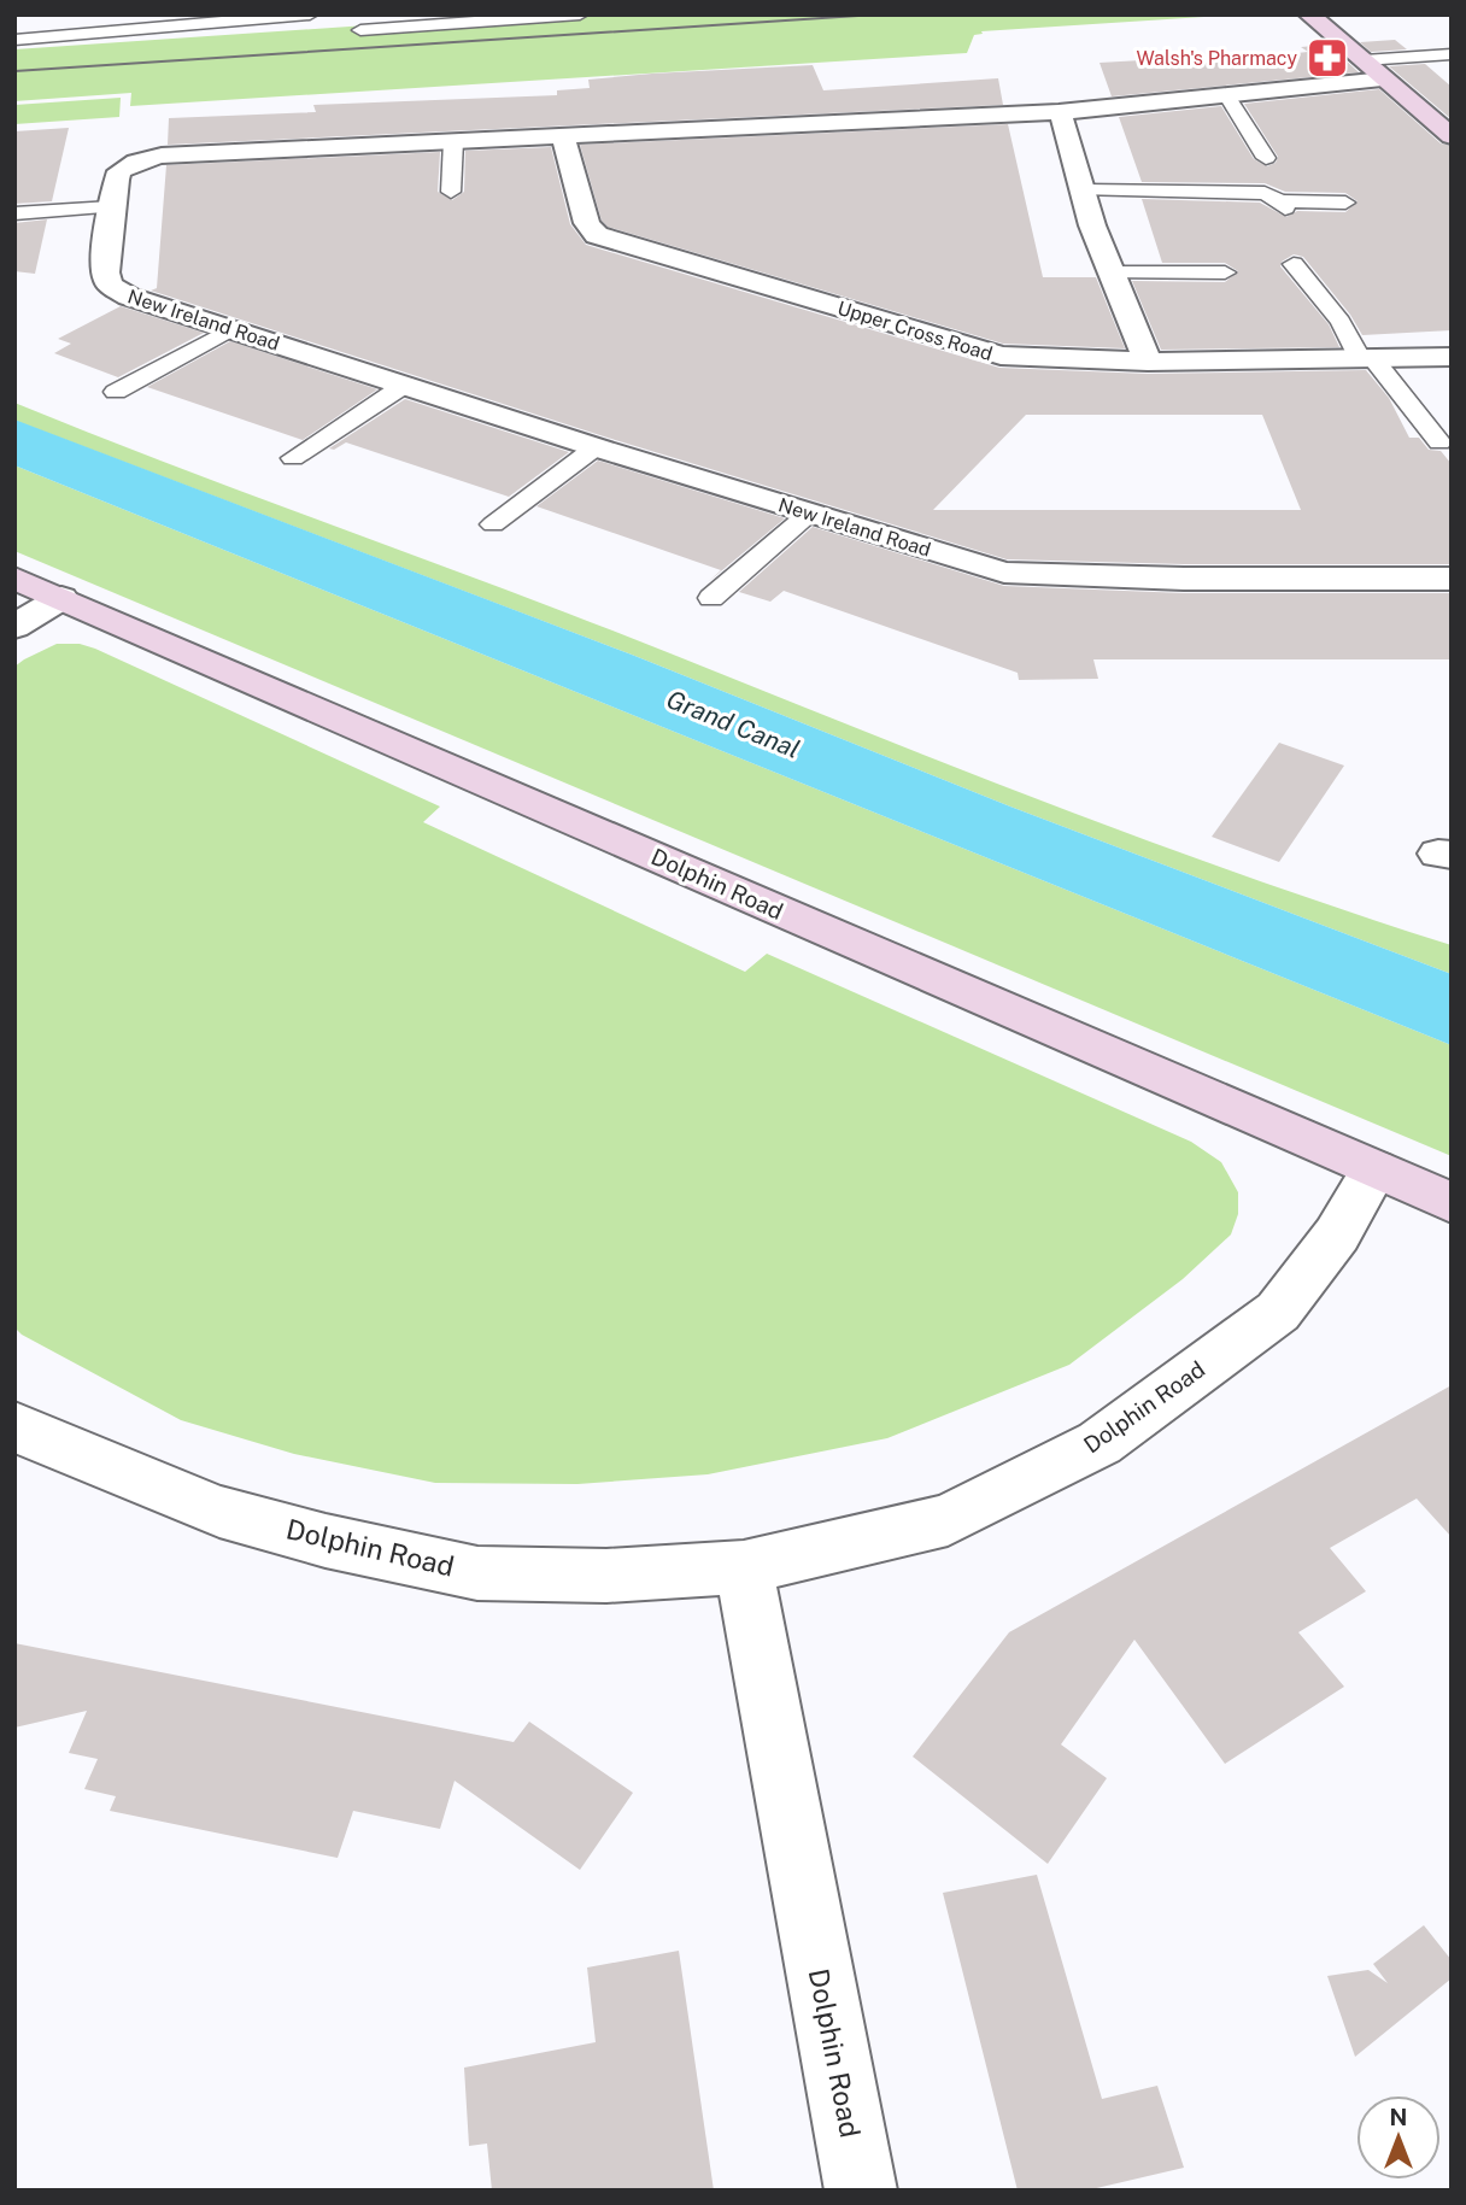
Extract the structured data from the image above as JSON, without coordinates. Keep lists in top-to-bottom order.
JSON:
{
  "streets": {
    "main road": ["Dolphin Road"],
    "street": ["New Ireland Road", "Upper Cross Road"]
  },
  "crossings": [
    ["New Ireland Road", "Upper Cross Road"]
  ],
  "water": ["Grand Canal"],
  "places": {
    "pharmacy": ["Walsh's Pharmacy"]
  },
  "north": "top"
}
